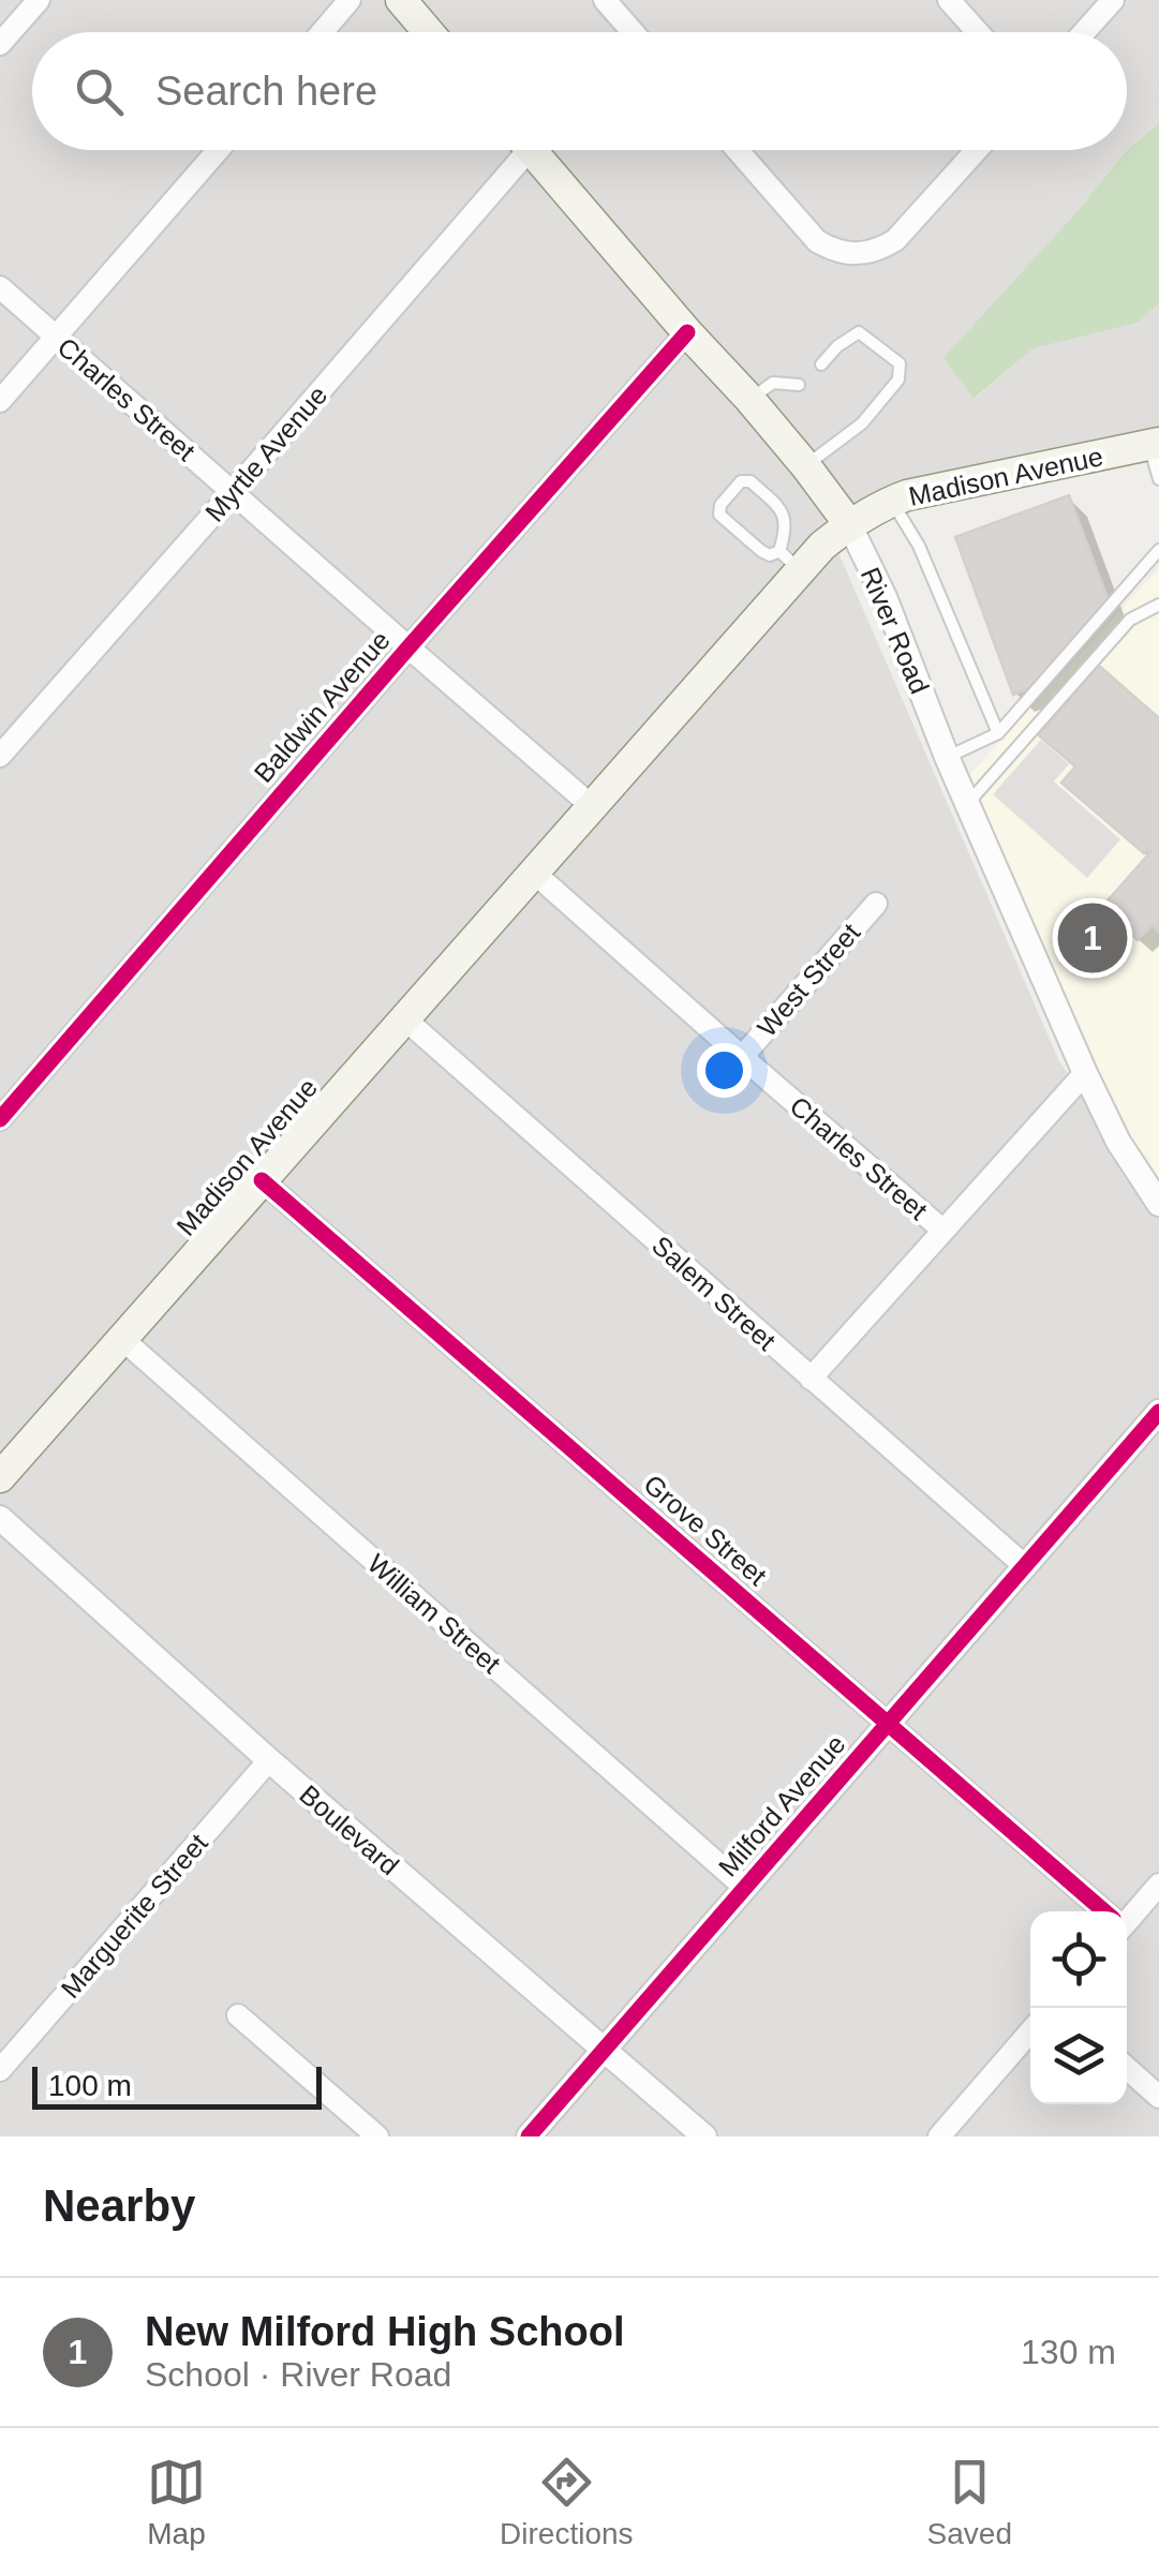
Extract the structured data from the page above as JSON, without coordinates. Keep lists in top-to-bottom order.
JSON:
{
  "streets": {
    "main road": ["Madison Avenue", "River Road"],
    "street": [
      "Charles Street",
      "Myrtle Avenue",
      "Baldwin Avenue",
      "West Street",
      "Salem Street",
      "Grove Street",
      "William Street",
      "Milford Avenue",
      "Boulevard",
      "Marguerite Street"
    ]
  },
  "crossings": [
    ["Charles Street", "Myrtle Avenue"],
    ["Charles Street", "Madison Avenue"],
    ["Charles Street", "Baldwin Avenue"],
    ["Charles Street", "West Street"],
    ["Madison Avenue", "River Road"],
    ["Madison Avenue", "Salem Street"],
    ["Madison Avenue", "Grove Street"],
    ["Madison Avenue", "William Street"],
    ["River Road", "Baldwin Avenue"],
    ["Salem Street", "Milford Avenue"],
    ["Grove Street", "Milford Avenue"],
    ["William Street", "Milford Avenue"],
    ["Milford Avenue", "Boulevard"],
    ["Boulevard", "Marguerite Street"]
  ],
  "scale_bar": "100 m",
  "page": {
    "search": "Search here",
    "pins": "1",
    "scale": "100 m",
    "heading": "Nearby",
    "list": [
      {
        "mark": "1",
        "name": "New Milford High School",
        "note": "School · River Road",
        "value": "130 m"
      }
    ],
    "nav": ["Map", "Directions", "Saved"]
  }
}
